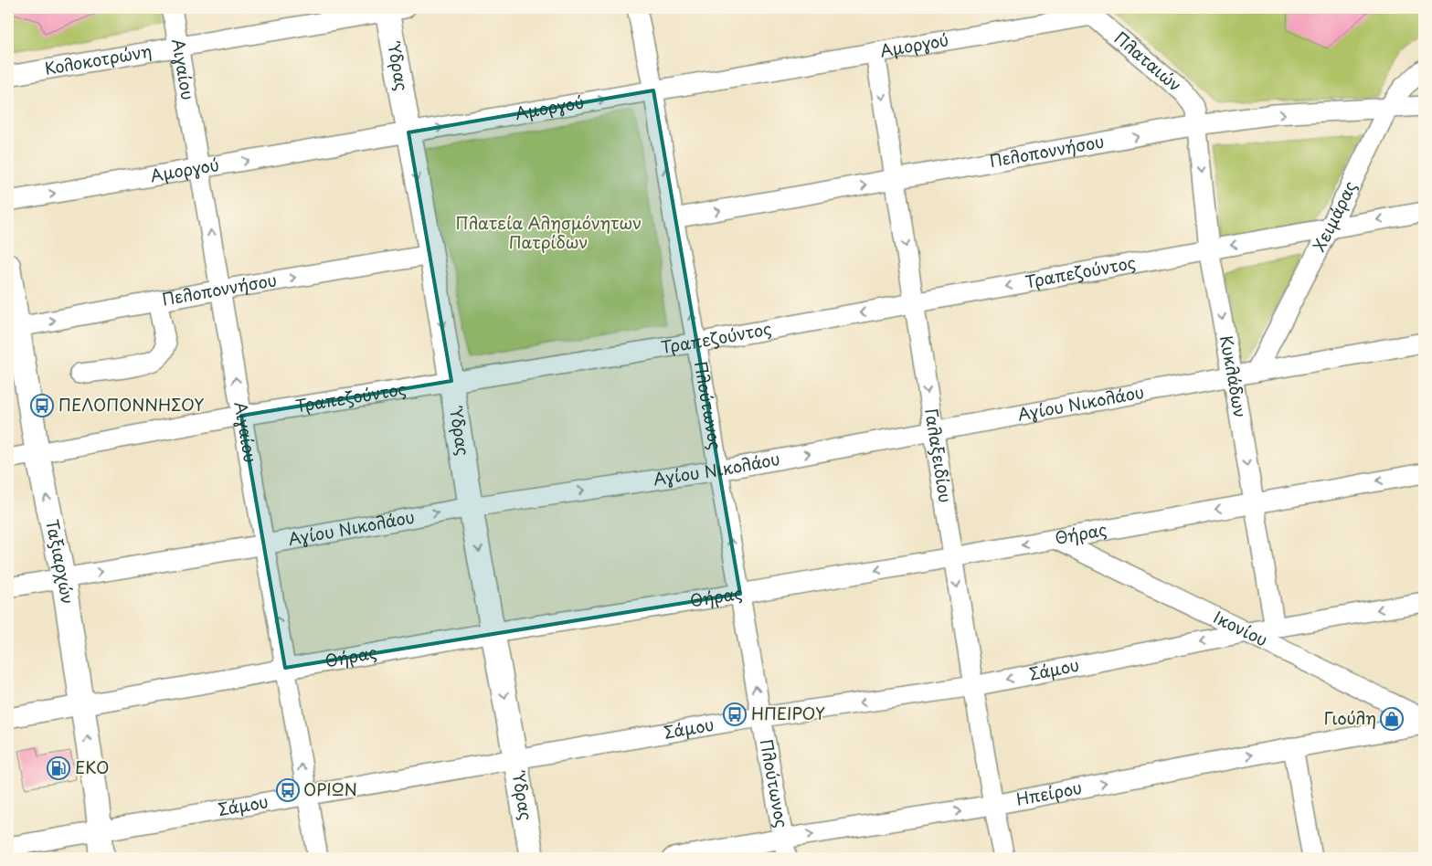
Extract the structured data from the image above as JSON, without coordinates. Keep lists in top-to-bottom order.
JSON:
{
  "streets": {
    "street": [
      "Αμοργού",
      "Κολοκοτρώνη",
      "Πλαταιών",
      "Αιγαίου",
      "Ύδρας",
      "Πελοποννήσου",
      "Χειμάρας",
      "Τραπεζούντος",
      "Κυκλάδων",
      "Αγίου Νικολάου",
      "Πλούτωνος",
      "Γαλαξειδίου",
      "Θήρας",
      "Ταξιαρχών",
      "Ικονίου",
      "Σάμου",
      "Ηπείρου"
    ]
  },
  "crossings": [
    ["Αμοργού", "Πλαταιών"],
    ["Αμοργού", "Αιγαίου"],
    ["Αμοργού", "Ύδρας"],
    ["Αμοργού", "Πλούτωνος"],
    ["Αμοργού", "Γαλαξειδίου"],
    ["Κολοκοτρώνη", "Αιγαίου"],
    ["Κολοκοτρώνη", "Ύδρας"],
    ["Πλαταιών", "Πελοποννήσου"],
    ["Πλαταιών", "Κυκλάδων"],
    ["Αιγαίου", "Πελοποννήσου"],
    ["Αιγαίου", "Τραπεζούντος"],
    ["Αιγαίου", "Αγίου Νικολάου"],
    ["Αιγαίου", "Θήρας"],
    ["Αιγαίου", "Σάμου"],
    ["Ύδρας", "Πελοποννήσου"],
    ["Ύδρας", "Τραπεζούντος"],
    ["Ύδρας", "Αγίου Νικολάου"],
    ["Ύδρας", "Θήρας"],
    ["Ύδρας", "Σάμου"],
    ["Πελοποννήσου", "Χειμάρας"],
    ["Πελοποννήσου", "Κυκλάδων"],
    ["Πελοποννήσου", "Πλούτωνος"],
    ["Πελοποννήσου", "Γαλαξειδίου"],
    ["Πελοποννήσου", "Ταξιαρχών"],
    ["Χειμάρας", "Τραπεζούντος"],
    ["Χειμάρας", "Αγίου Νικολάου"],
    ["Τραπεζούντος", "Κυκλάδων"],
    ["Τραπεζούντος", "Πλούτωνος"],
    ["Τραπεζούντος", "Γαλαξειδίου"],
    ["Τραπεζούντος", "Ταξιαρχών"],
    ["Κυκλάδων", "Αγίου Νικολάου"],
    ["Κυκλάδων", "Θήρας"],
    ["Κυκλάδων", "Σάμου"],
    ["Αγίου Νικολάου", "Πλούτωνος"],
    ["Αγίου Νικολάου", "Γαλαξειδίου"],
    ["Αγίου Νικολάου", "Ταξιαρχών"],
    ["Πλούτωνος", "Θήρας"],
    ["Πλούτωνος", "Σάμου"],
    ["Πλούτωνος", "Ηπείρου"],
    ["Γαλαξειδίου", "Θήρας"],
    ["Γαλαξειδίου", "Σάμου"],
    ["Γαλαξειδίου", "Ηπείρου"],
    ["Θήρας", "Ταξιαρχών"],
    ["Θήρας", "Ικονίου"],
    ["Ταξιαρχών", "Σάμου"],
    ["Ικονίου", "Σάμου"]
  ],
  "one_way": [
    "Αμοργού",
    "Αιγαίου",
    "Ύδρας",
    "Πελοποννήσου",
    "Τραπεζούντος",
    "Κυκλάδων",
    "Αγίου Νικολάου",
    "Πλούτωνος",
    "Γαλαξειδίου",
    "Θήρας",
    "Ταξιαρχών",
    "Σάμου",
    "Ηπείρου"
  ],
  "parks": ["Πλατεία Αλησμόνητων Πατρίδων"],
  "places": {
    "bus stop": ["ΠΕΛΟΠΟΝΝΗΣΟΥ", "ΗΠΕΙΡΟΥ", "ΟΡΙΩΝ"],
    "shop": ["Γιούλη"],
    "fuel station": ["EKO"]
  }
}
